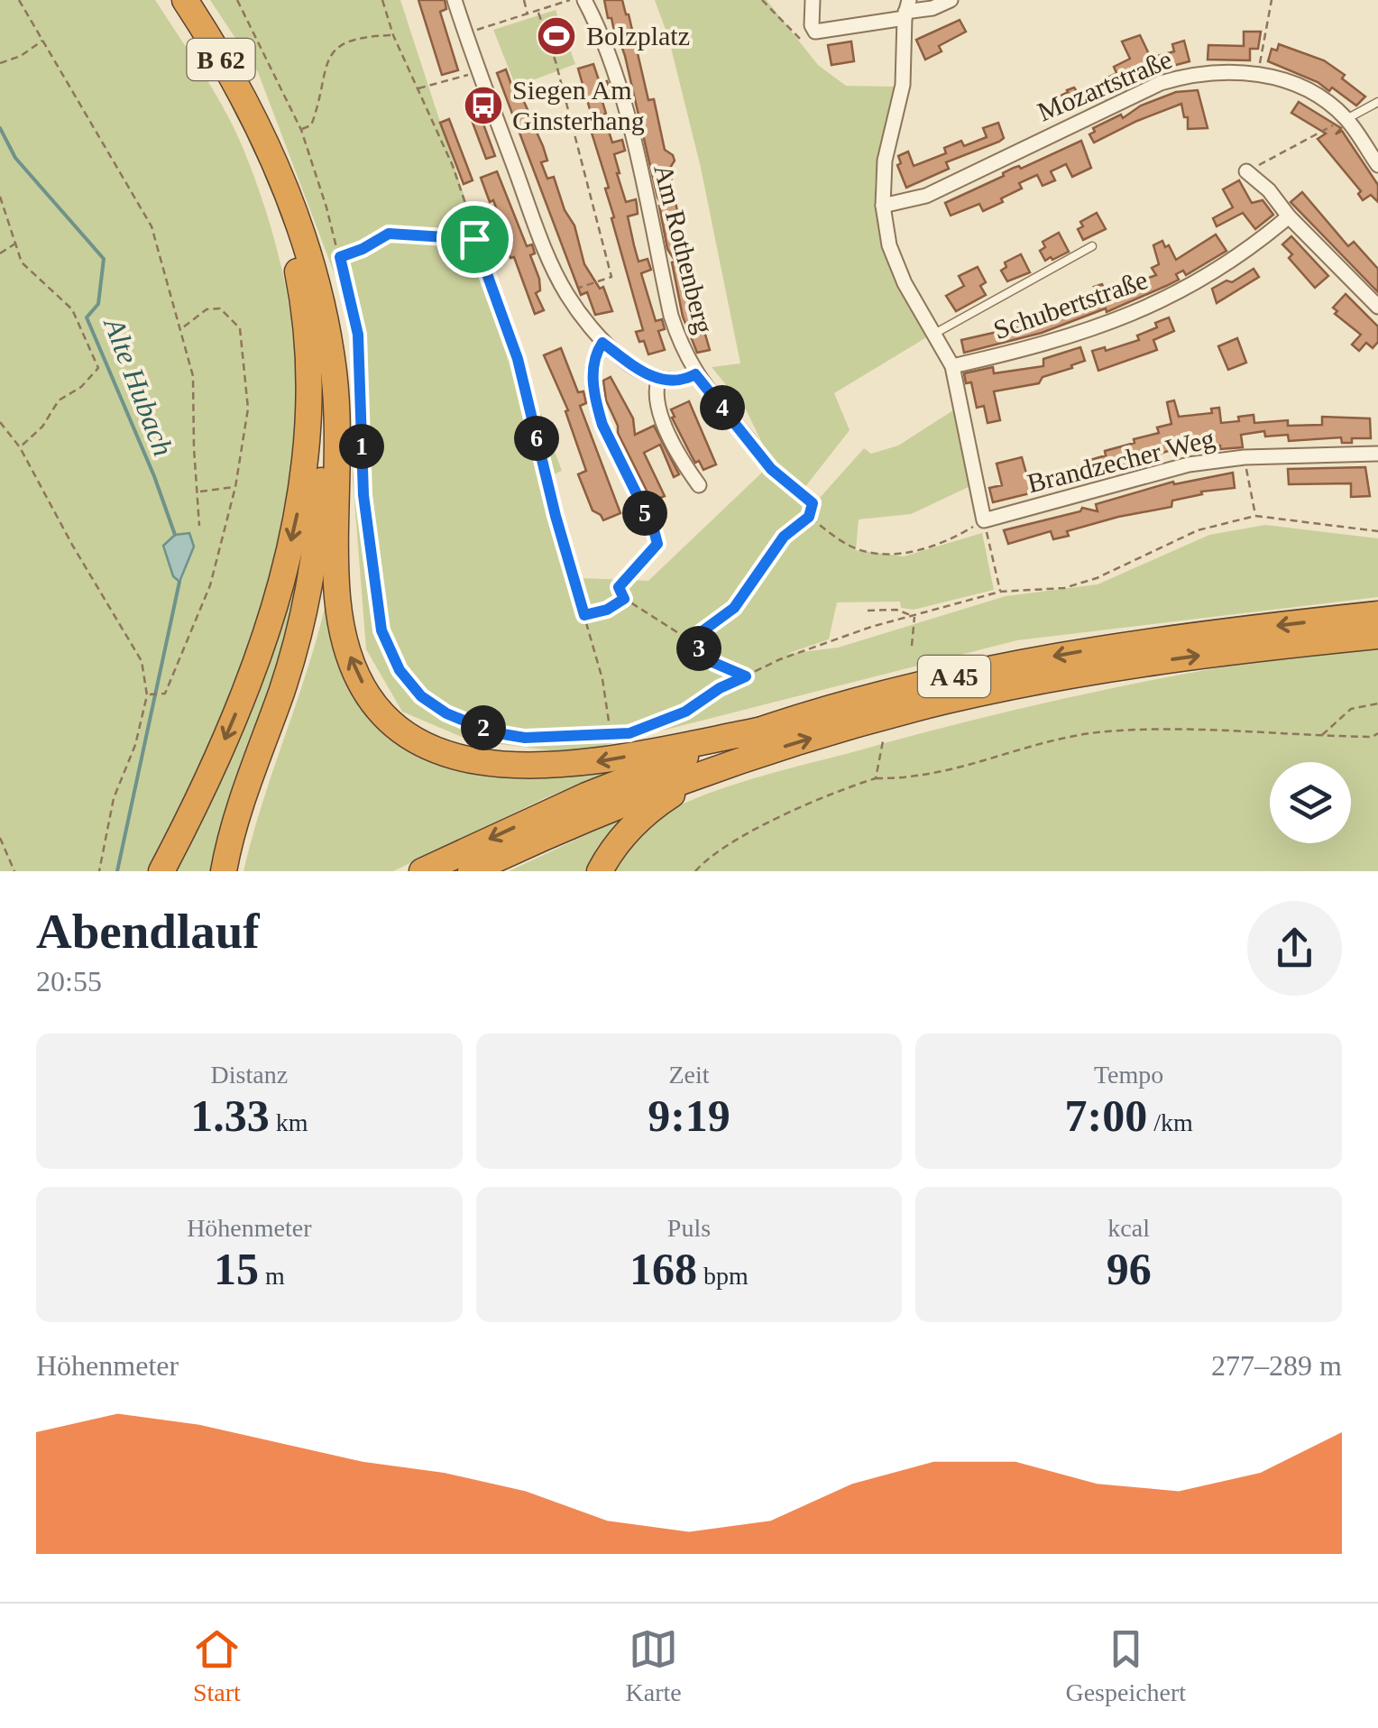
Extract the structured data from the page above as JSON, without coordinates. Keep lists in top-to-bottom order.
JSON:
{
  "streets": {
    "highway": ["B 62", "A 45"],
    "street": [
      "Mozartstraße",
      "Am Rothenberg",
      "Schubertstraße",
      "Brandzecher Weg"
    ]
  },
  "water": ["Alte Hubach"],
  "places": {
    "sports": ["Bolzplatz"],
    "bus stop": ["Siegen Am Ginsterhang"]
  },
  "page": {
    "pins": [
      "4",
      "6",
      "1",
      "5",
      "3",
      "2"
    ],
    "heading": ["Abendlauf", "20:55"],
    "stats": [
      ["Distanz", "1.33 km"],
      ["Zeit", "9:19"],
      ["Tempo", "7:00 /km"],
      ["Höhenmeter", "15 m"],
      ["Puls", "168 bpm"],
      ["kcal", "96"]
    ],
    "chart": ["Höhenmeter", "277–289 m"],
    "tabs": ["Start", "Karte", "Gespeichert"]
  }
}
